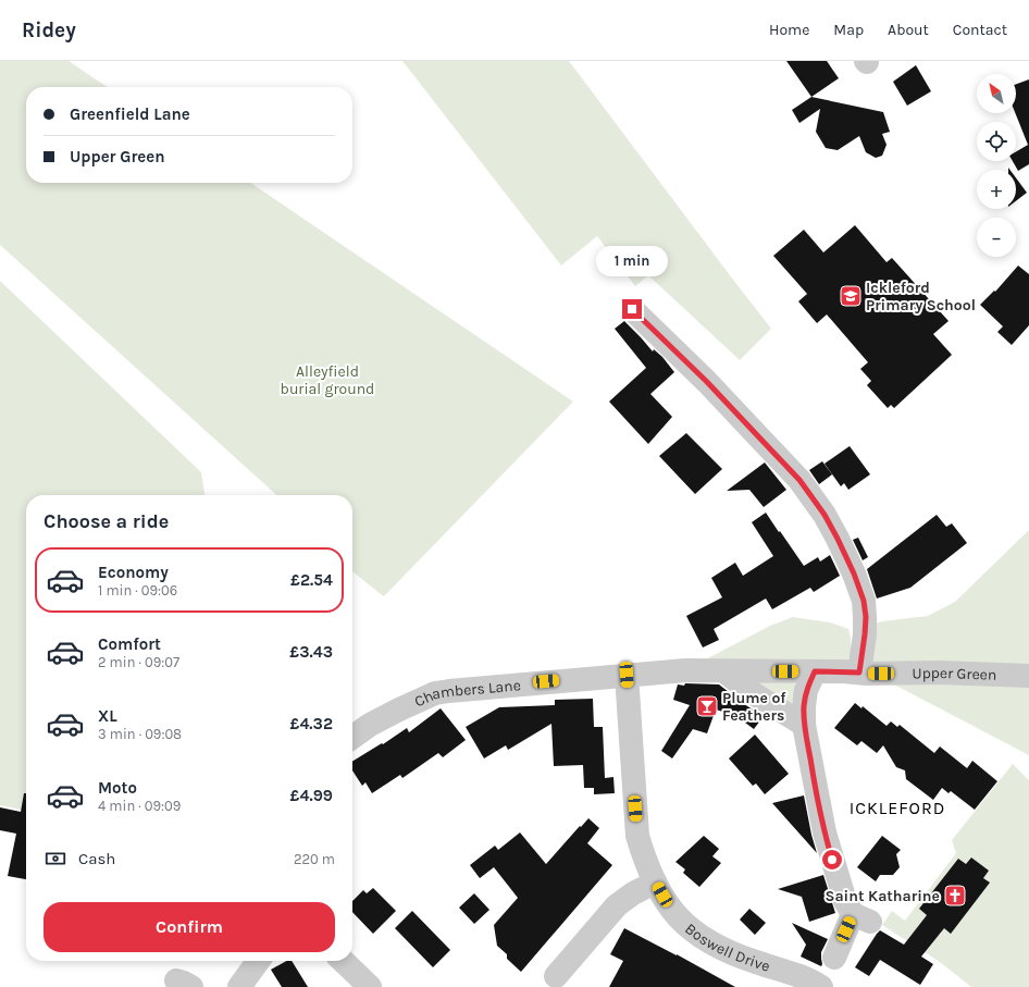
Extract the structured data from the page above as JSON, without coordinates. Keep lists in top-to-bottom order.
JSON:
{
  "streets": {
    "street": ["Upper Green", "Chambers Lane", "Boswell Drive"]
  },
  "crossings": [
    ["Upper Green", "Chambers Lane"],
    ["Chambers Lane", "Boswell Drive"]
  ],
  "districts": ["ICKLEFORD"],
  "parks": ["Alleyfield burial ground"],
  "places": {
    "school or university": ["Ickleford Primary School"],
    "bar": ["Plume of Feathers"],
    "church": ["Saint Katharine"]
  },
  "north": "top left",
  "page": {
    "header": "Ridey",
    "nav": [
      "Home",
      "Map",
      "About",
      "Contact"
    ],
    "map_buttons": ["+", "−"],
    "banner": ["Greenfield Lane", "Upper Green"],
    "bubble": "1 min",
    "heading": "Choose a ride",
    "list": [
      {
        "name": "Economy",
        "note": "1 min · 09:06",
        "value": "£2.54"
      },
      {
        "name": "Comfort",
        "note": "2 min · 09:07",
        "value": "£3.43"
      },
      {
        "name": "XL",
        "note": "3 min · 09:08",
        "value": "£4.32"
      },
      {
        "name": "Moto",
        "note": "4 min · 09:09",
        "value": "£4.99"
      }
    ],
    "pay": ["Cash", "220 m"],
    "buttons": "Confirm"
  }
}
